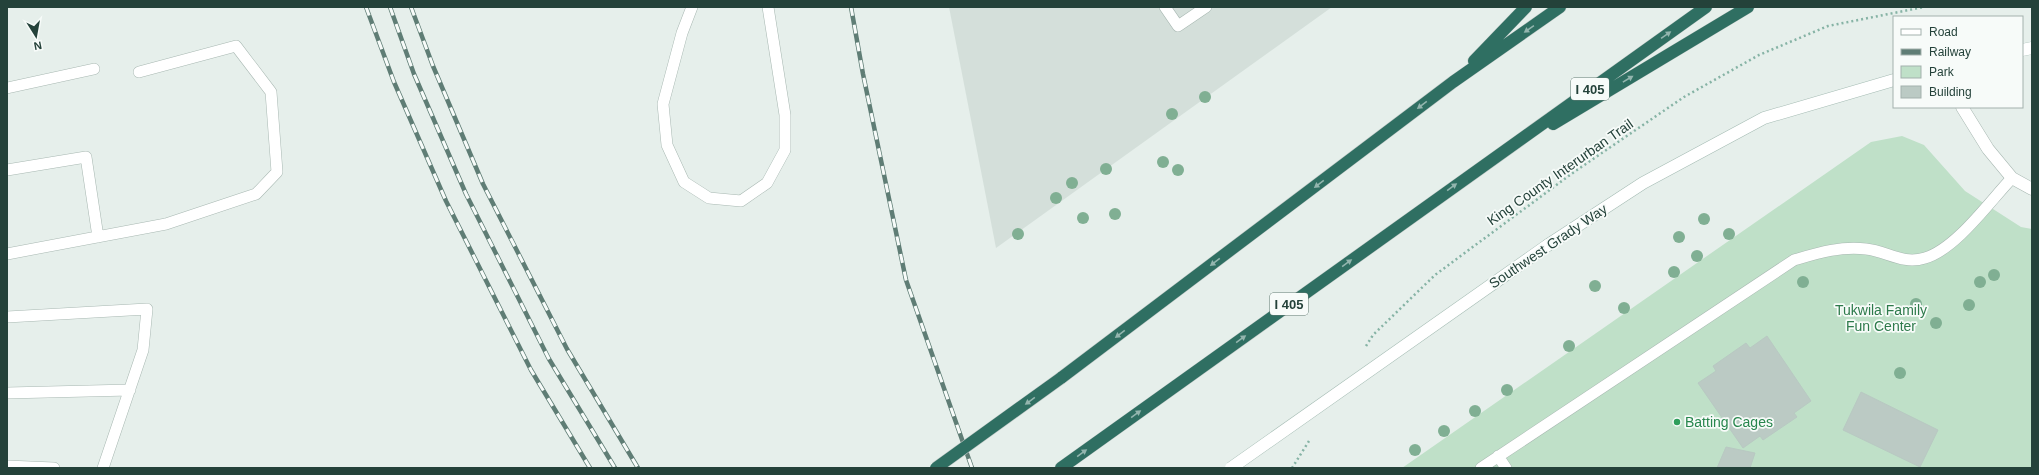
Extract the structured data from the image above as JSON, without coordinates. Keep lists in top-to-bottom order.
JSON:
{
  "streets": {
    "highway": ["I 405"],
    "main road": ["Southwest Grady Way"],
    "path": ["King County Interurban Trail"]
  },
  "parks": ["Tukwila Family Fun Center"],
  "places": ["Batting Cages"],
  "legend": [
    "Road",
    "Railway",
    "Park",
    "Building"
  ],
  "north": "bottom"
}
